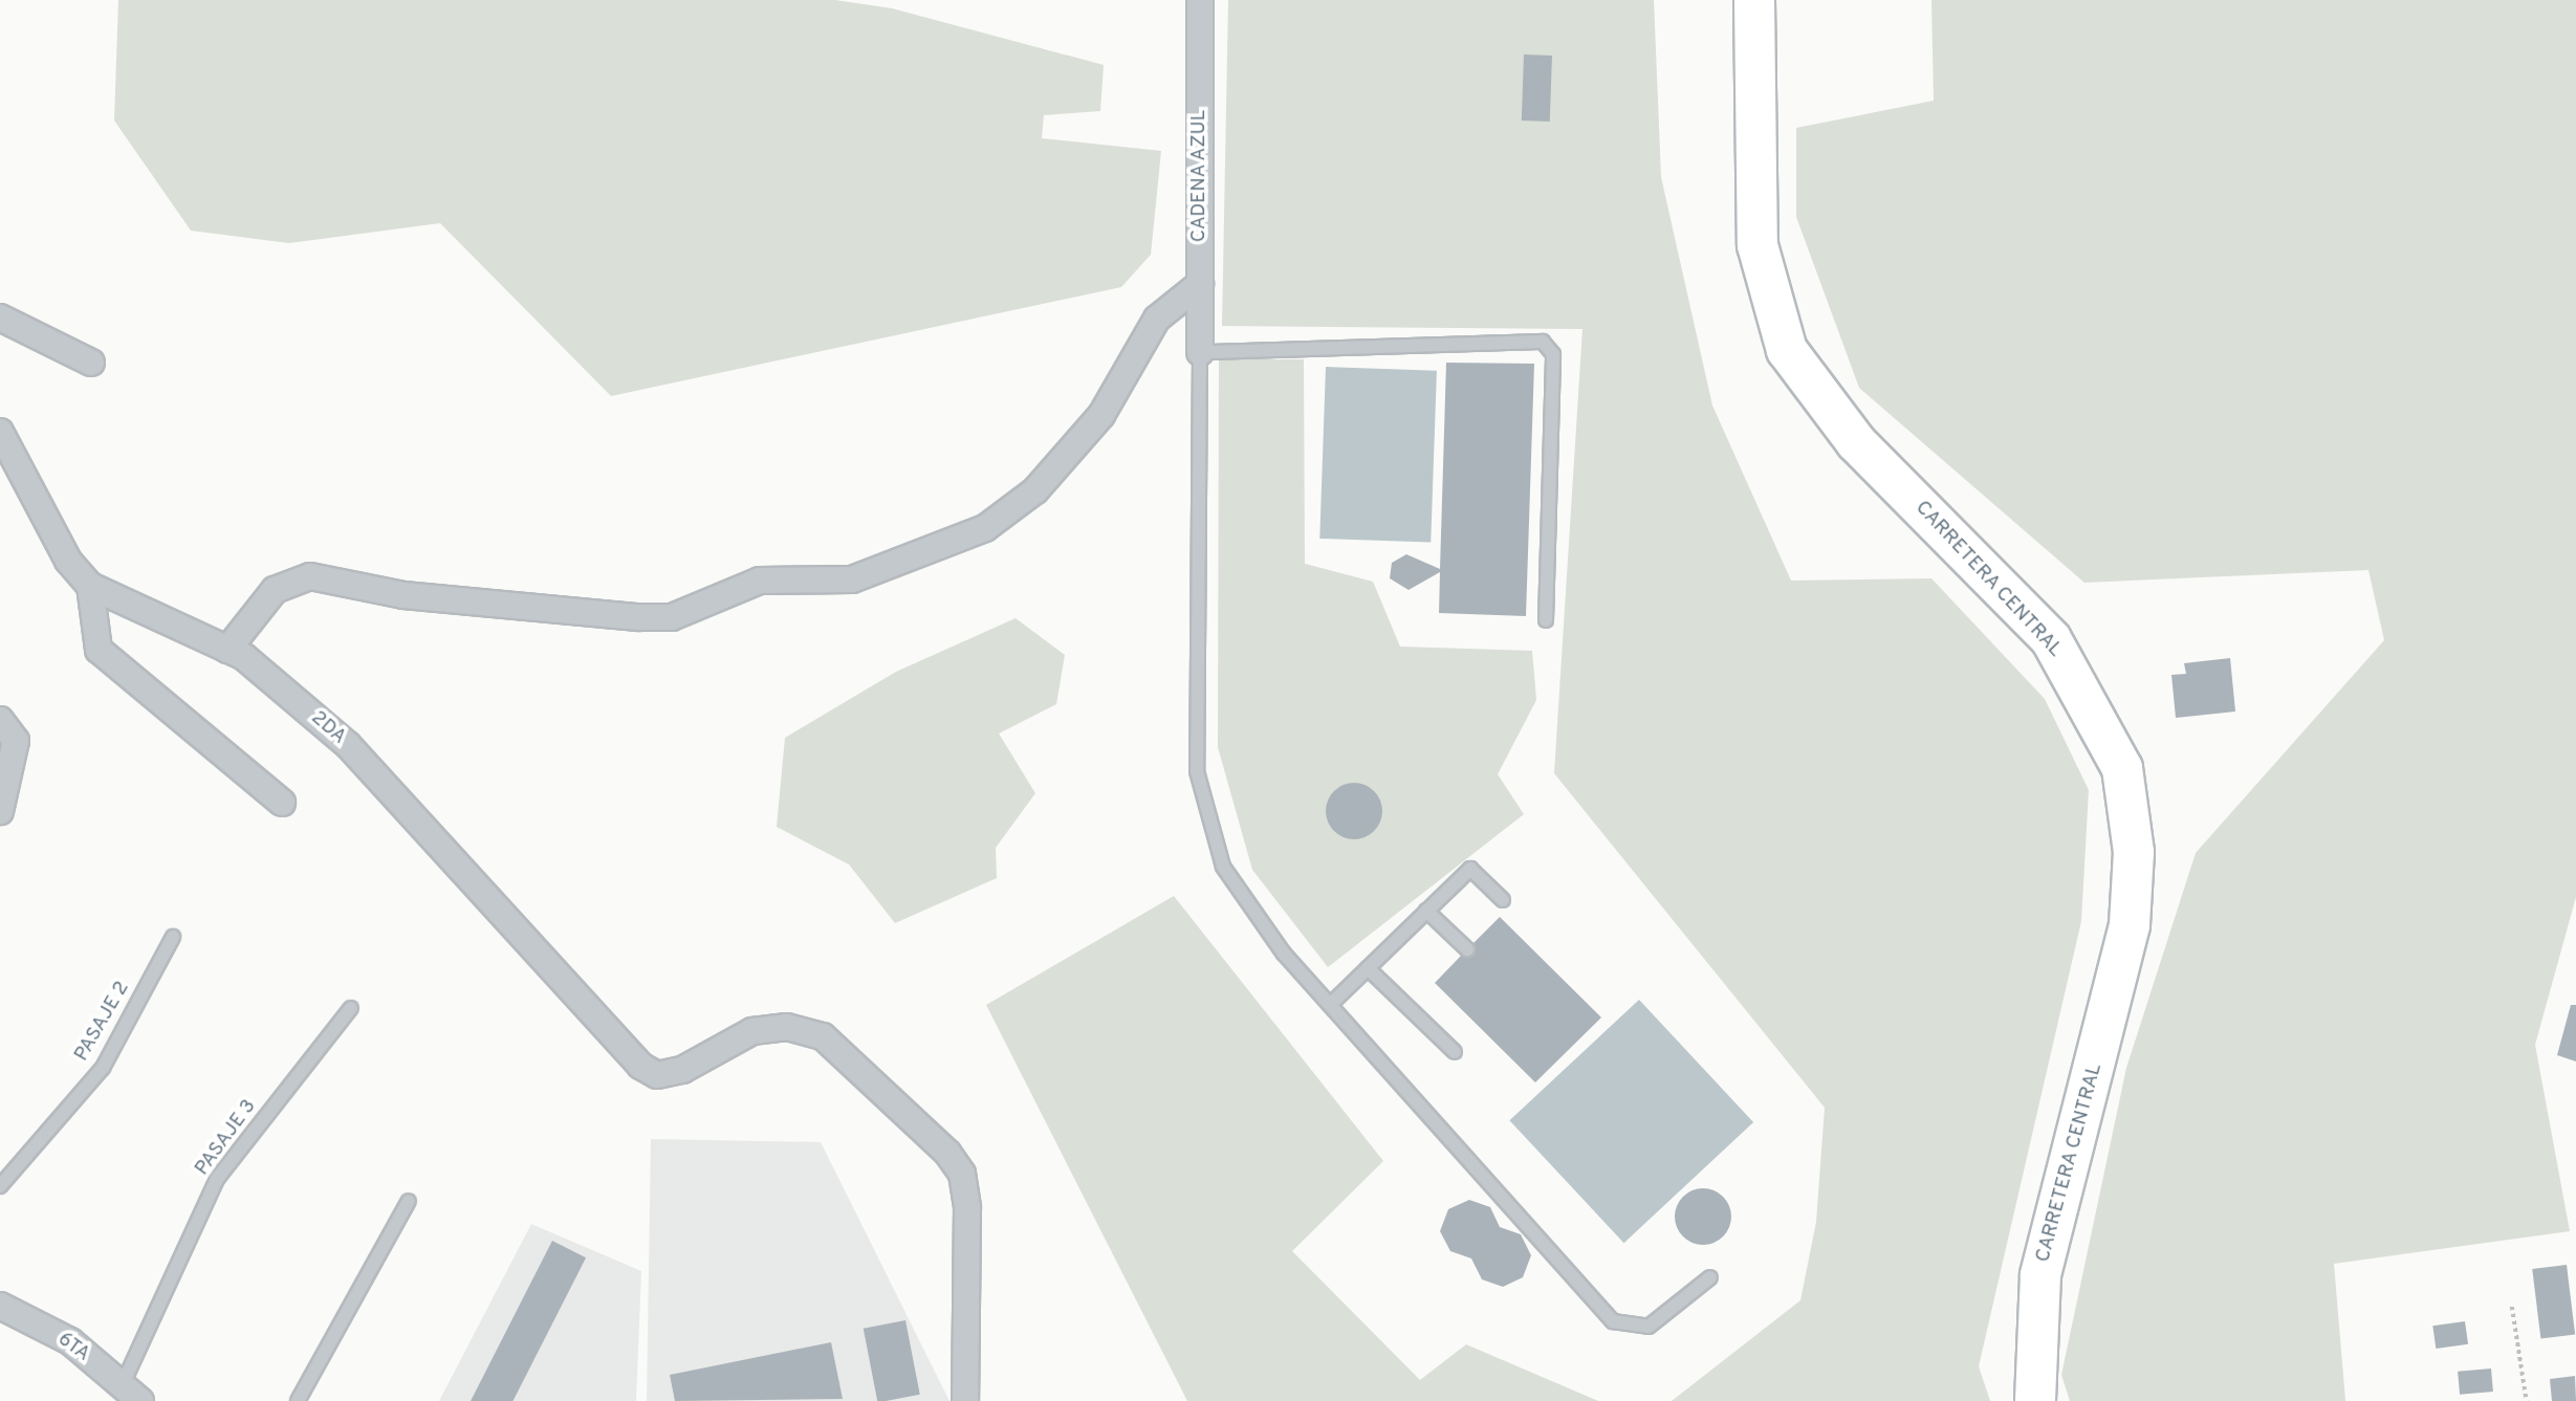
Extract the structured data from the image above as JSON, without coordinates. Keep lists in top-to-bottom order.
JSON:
{
  "streets": {
    "main road": ["CARRETERA CENTRAL"],
    "street": ["CADENA AZUL", "2DA", "6TA"],
    "lane": ["PASAJE 2", "PASAJE 3"]
  },
  "crossings": [
    ["PASAJE 3", "6TA"]
  ]
}
